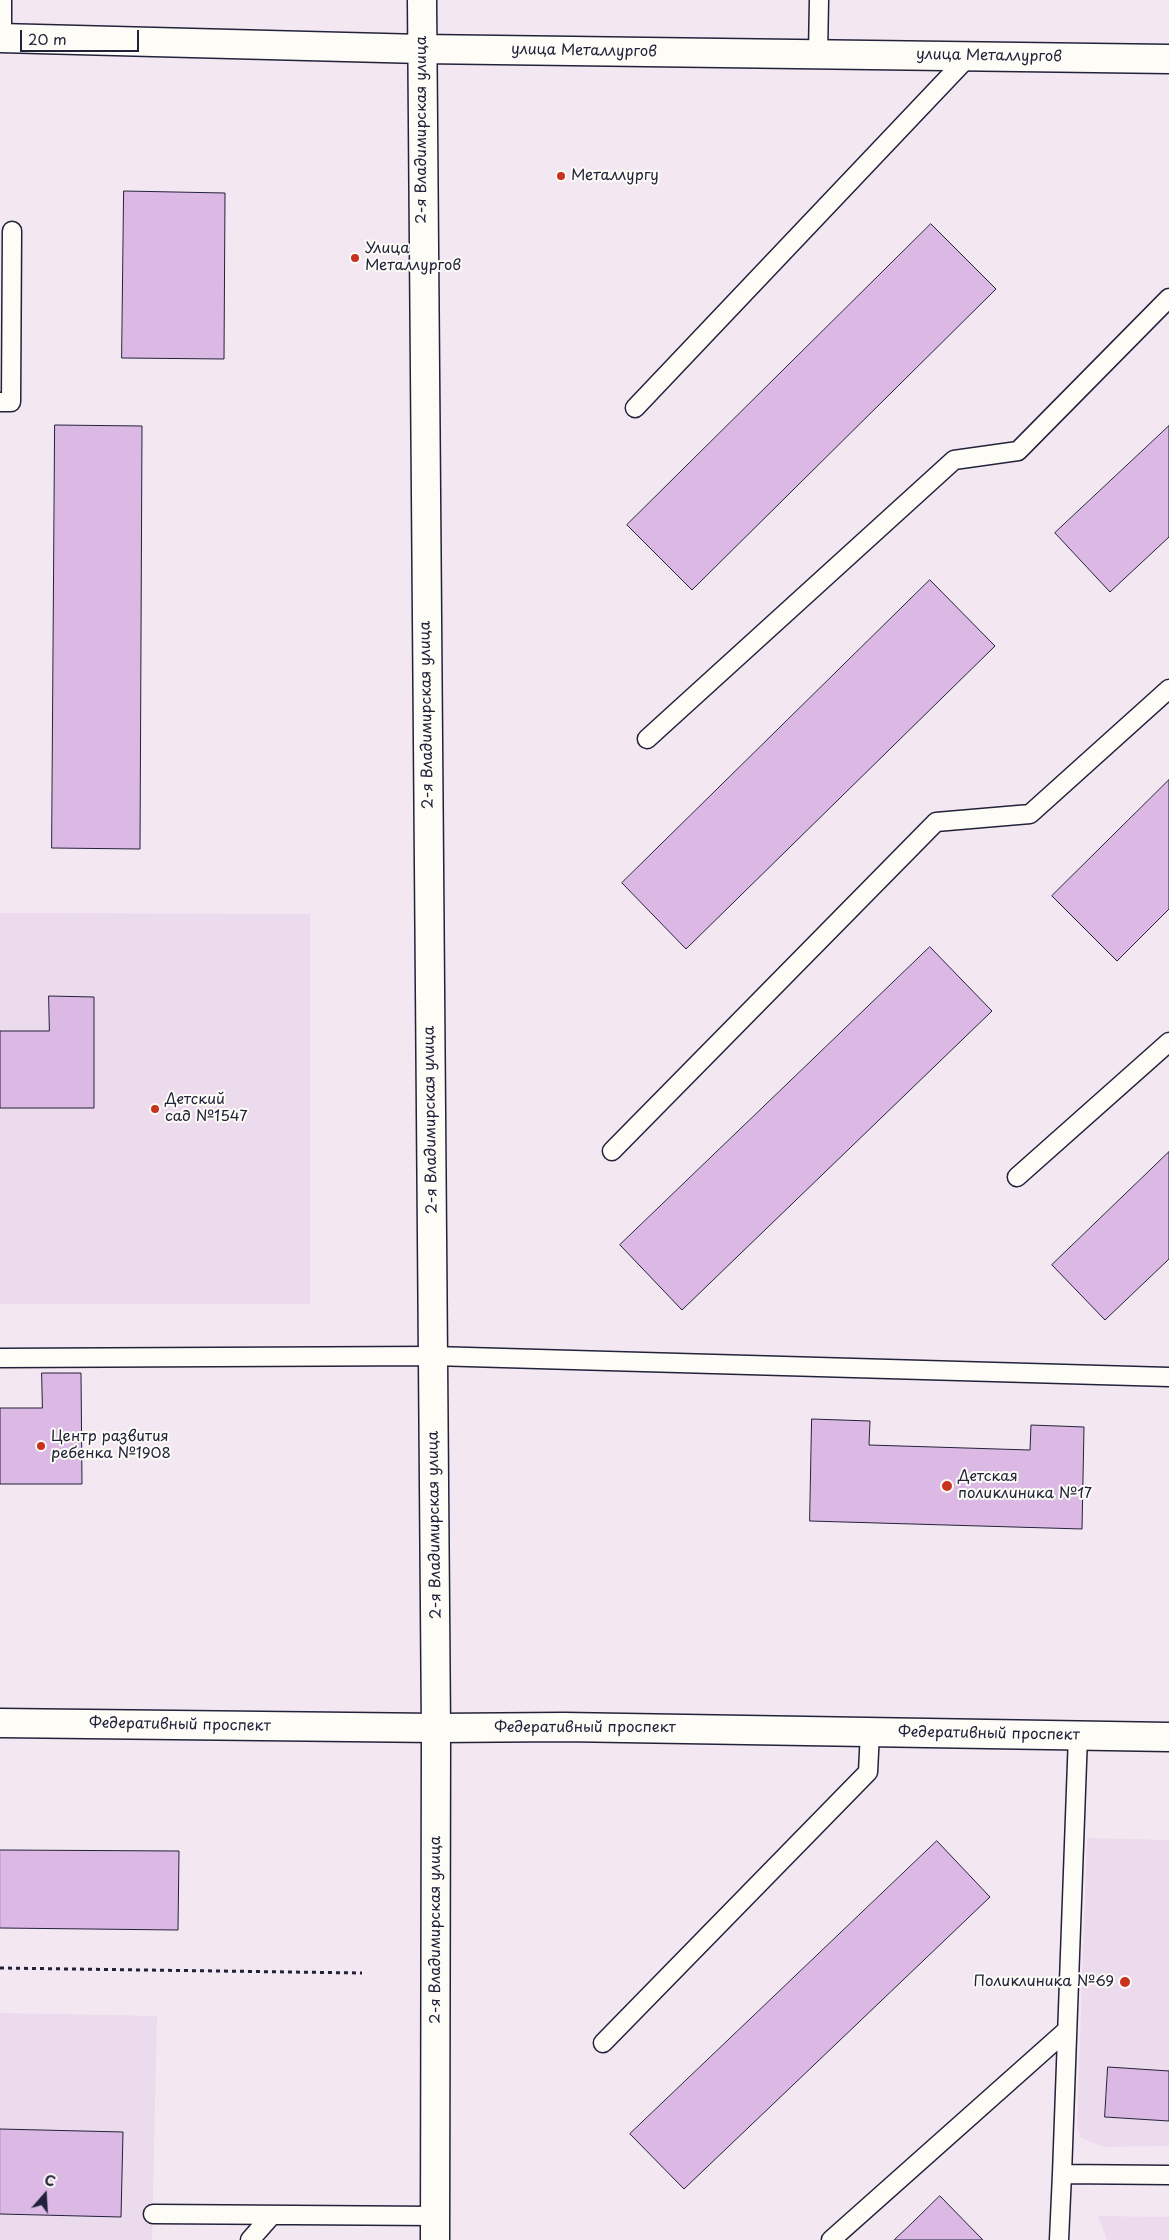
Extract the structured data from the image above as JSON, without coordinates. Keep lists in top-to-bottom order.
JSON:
{
  "streets": {
    "street": ["улица Металлургов", "2-я Владимирская улица", "Федеративный проспект"]
  },
  "crossings": [
    ["улица Металлургов", "2-я Владимирская улица"],
    ["2-я Владимирская улица", "Федеративный проспект"]
  ],
  "places": [
    "Металлургу",
    "Улица Металлургов",
    "Детский сад №1547",
    "Центр развития ребенка №1908",
    "Детская поликлиника №17",
    "Поликлиника №69"
  ],
  "scale_bar": "20 m",
  "north": "top"
}
